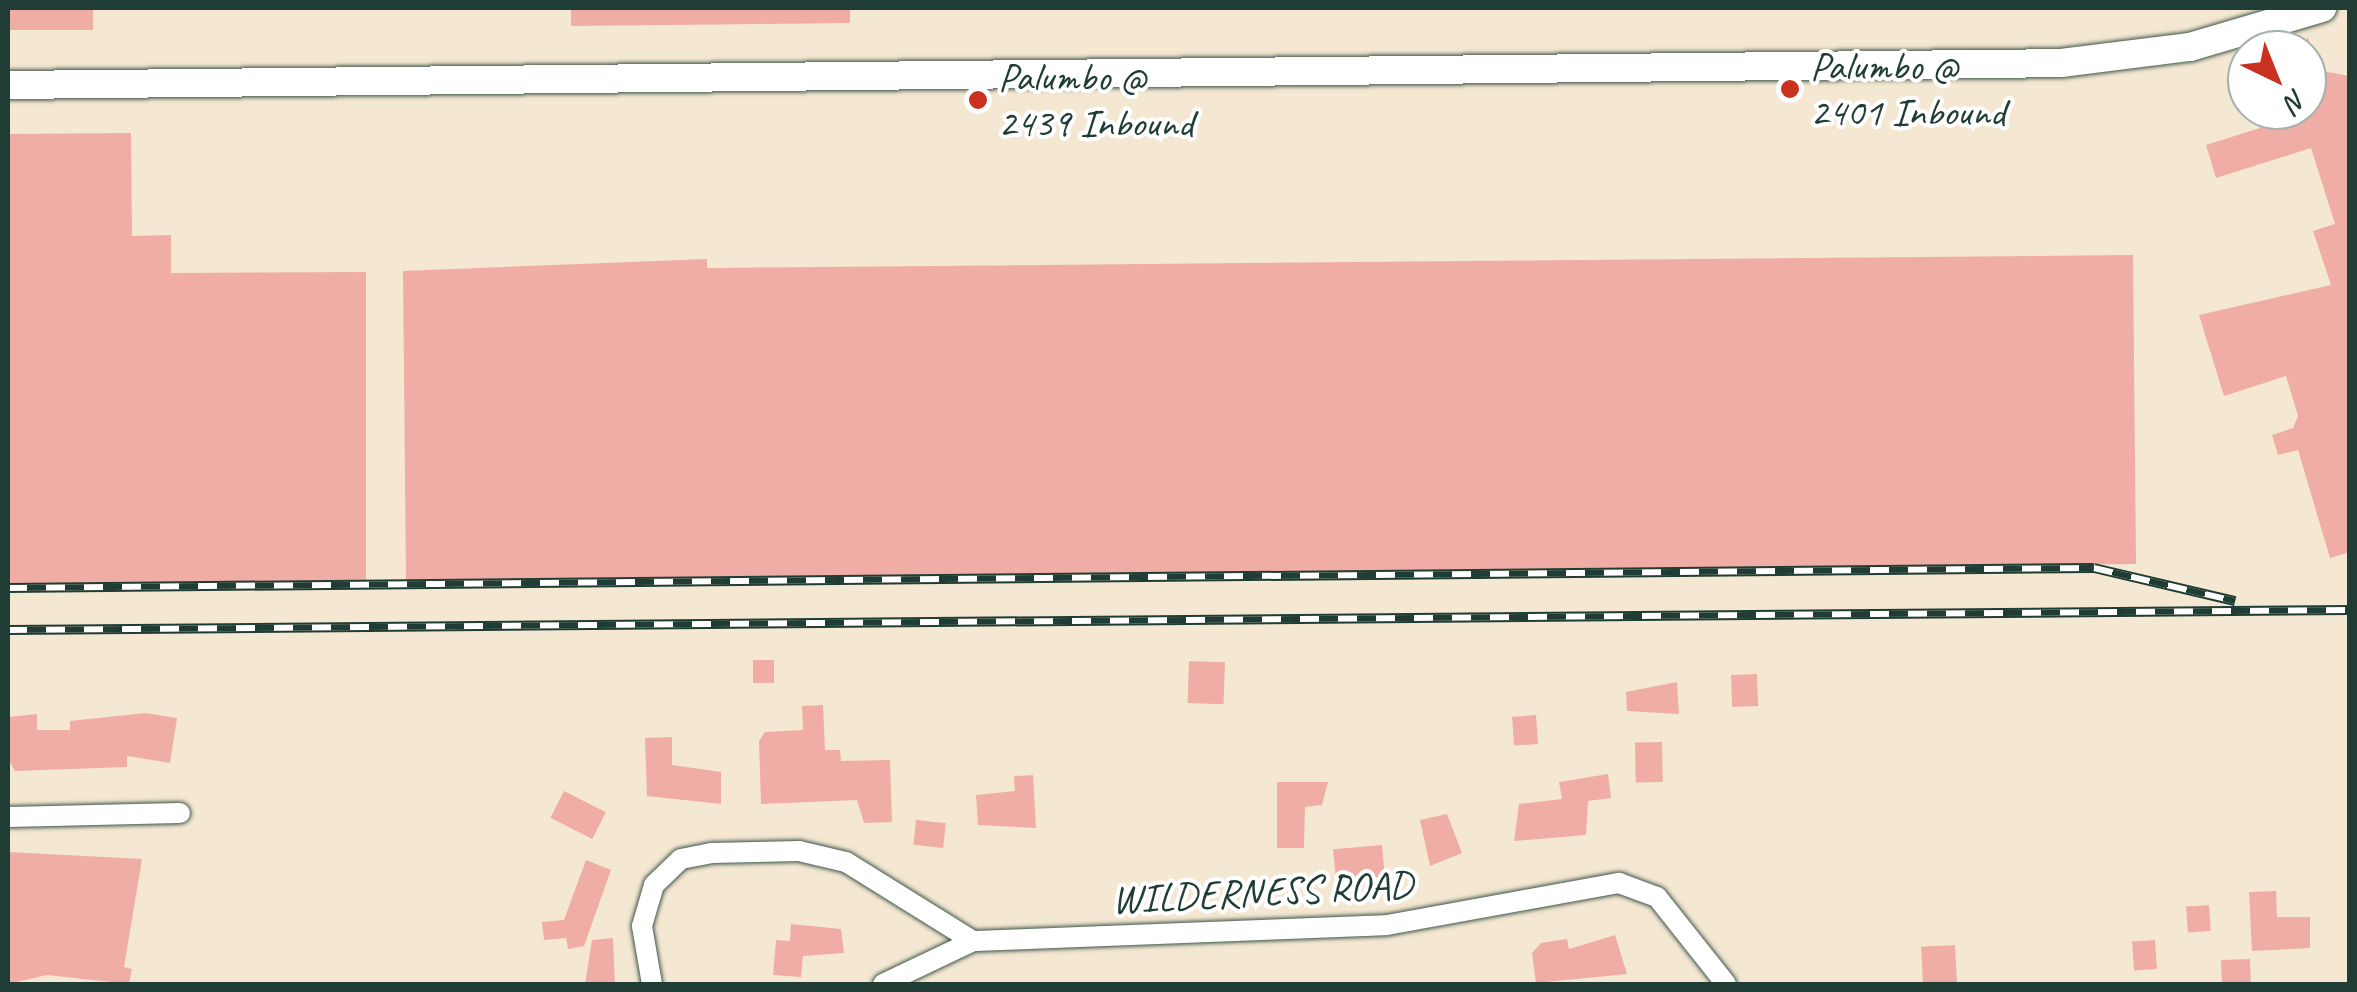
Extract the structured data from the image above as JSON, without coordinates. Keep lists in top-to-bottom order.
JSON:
{
  "streets": {
    "street": ["WILDERNESS ROAD"]
  },
  "places": ["Palumbo @ 2401 Inbound", "Palumbo @ 2439 Inbound"],
  "north": "bottom right"
}
